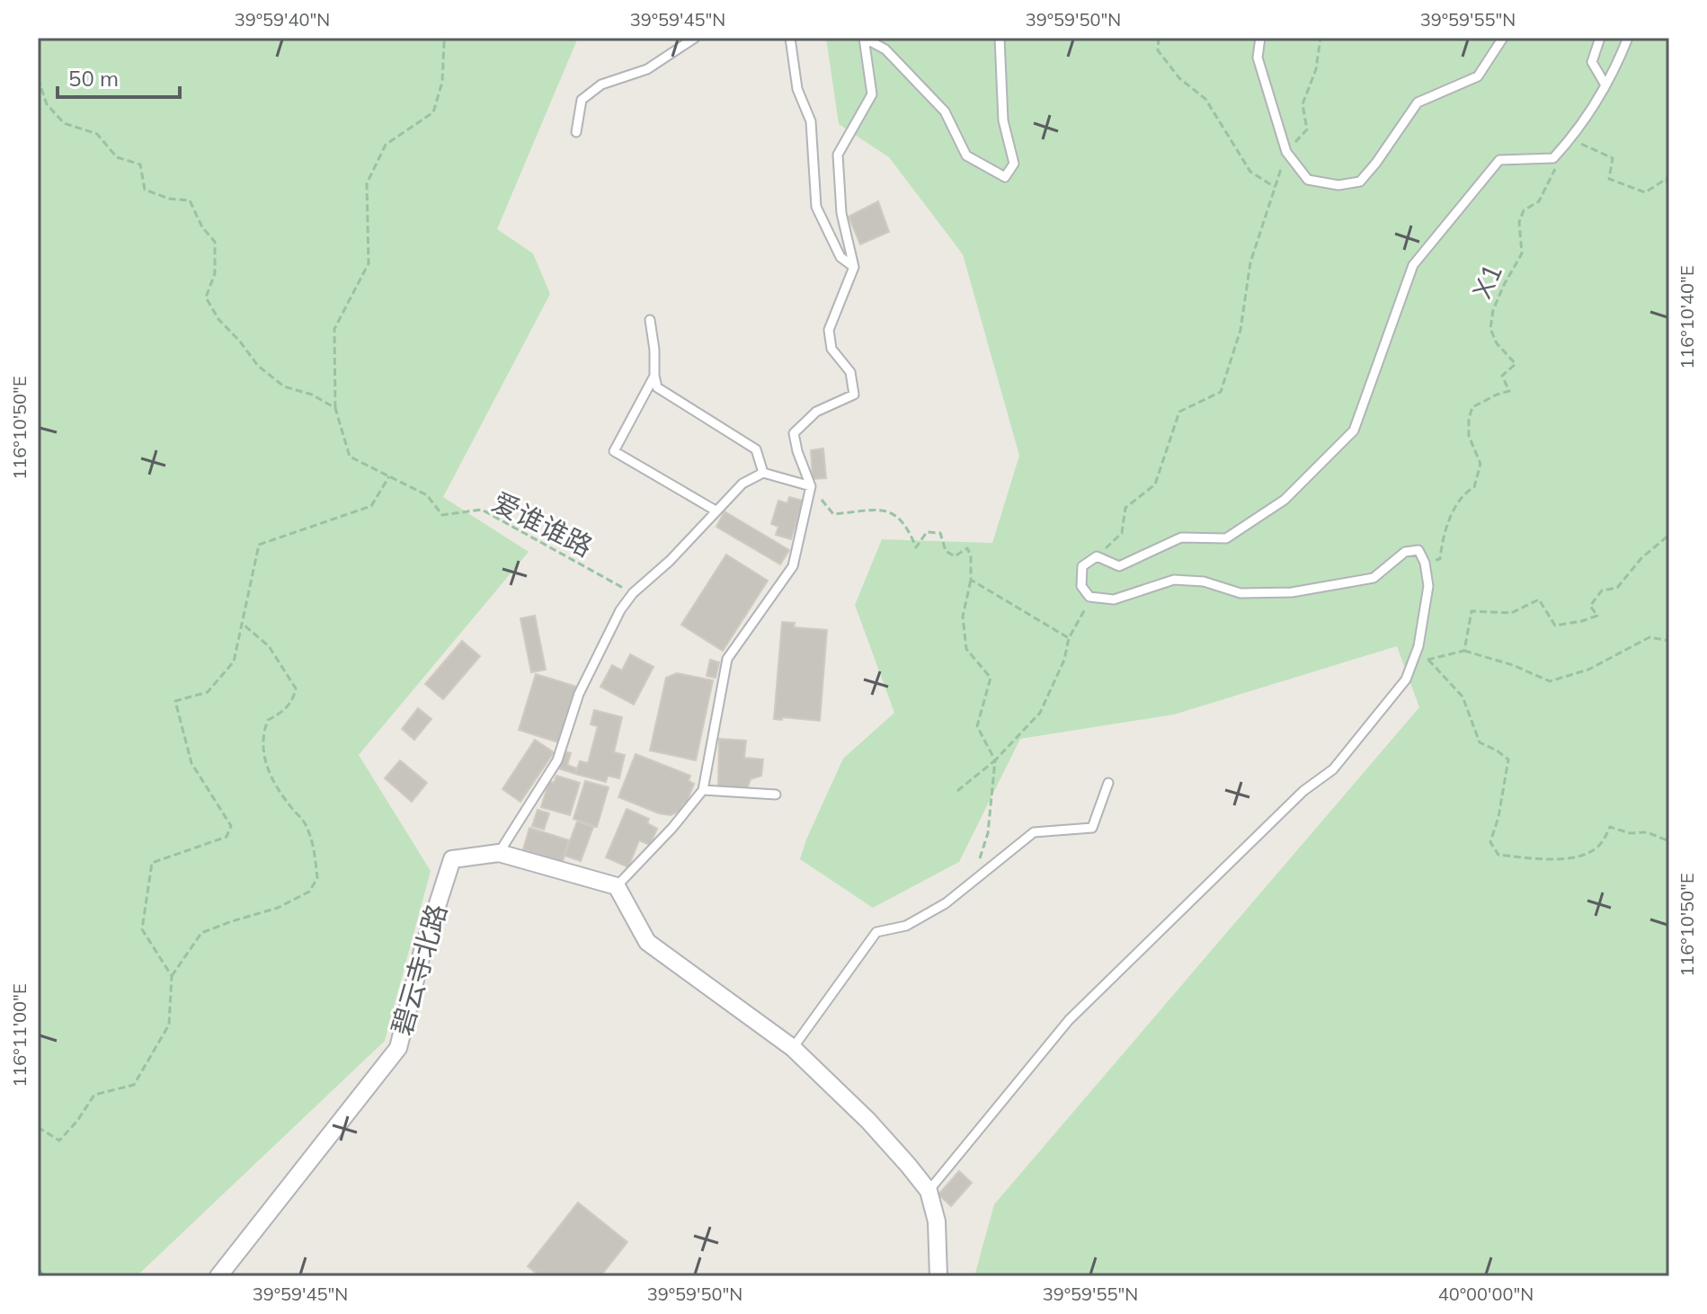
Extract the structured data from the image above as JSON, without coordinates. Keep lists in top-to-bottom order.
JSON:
{
  "streets": {
    "street": ["碧云寺北路"],
    "path": ["X1", "爱谁谁路"]
  },
  "scale_bar": "50 m",
  "coordinates": [
    "39°59'40\"N",
    "39°59'45\"N",
    "39°59'50\"N",
    "39°59'55\"N",
    "116°10'40\"E",
    "116°10'50\"E",
    "116°11'00\"E",
    "40°00'00\"N"
  ]
}
